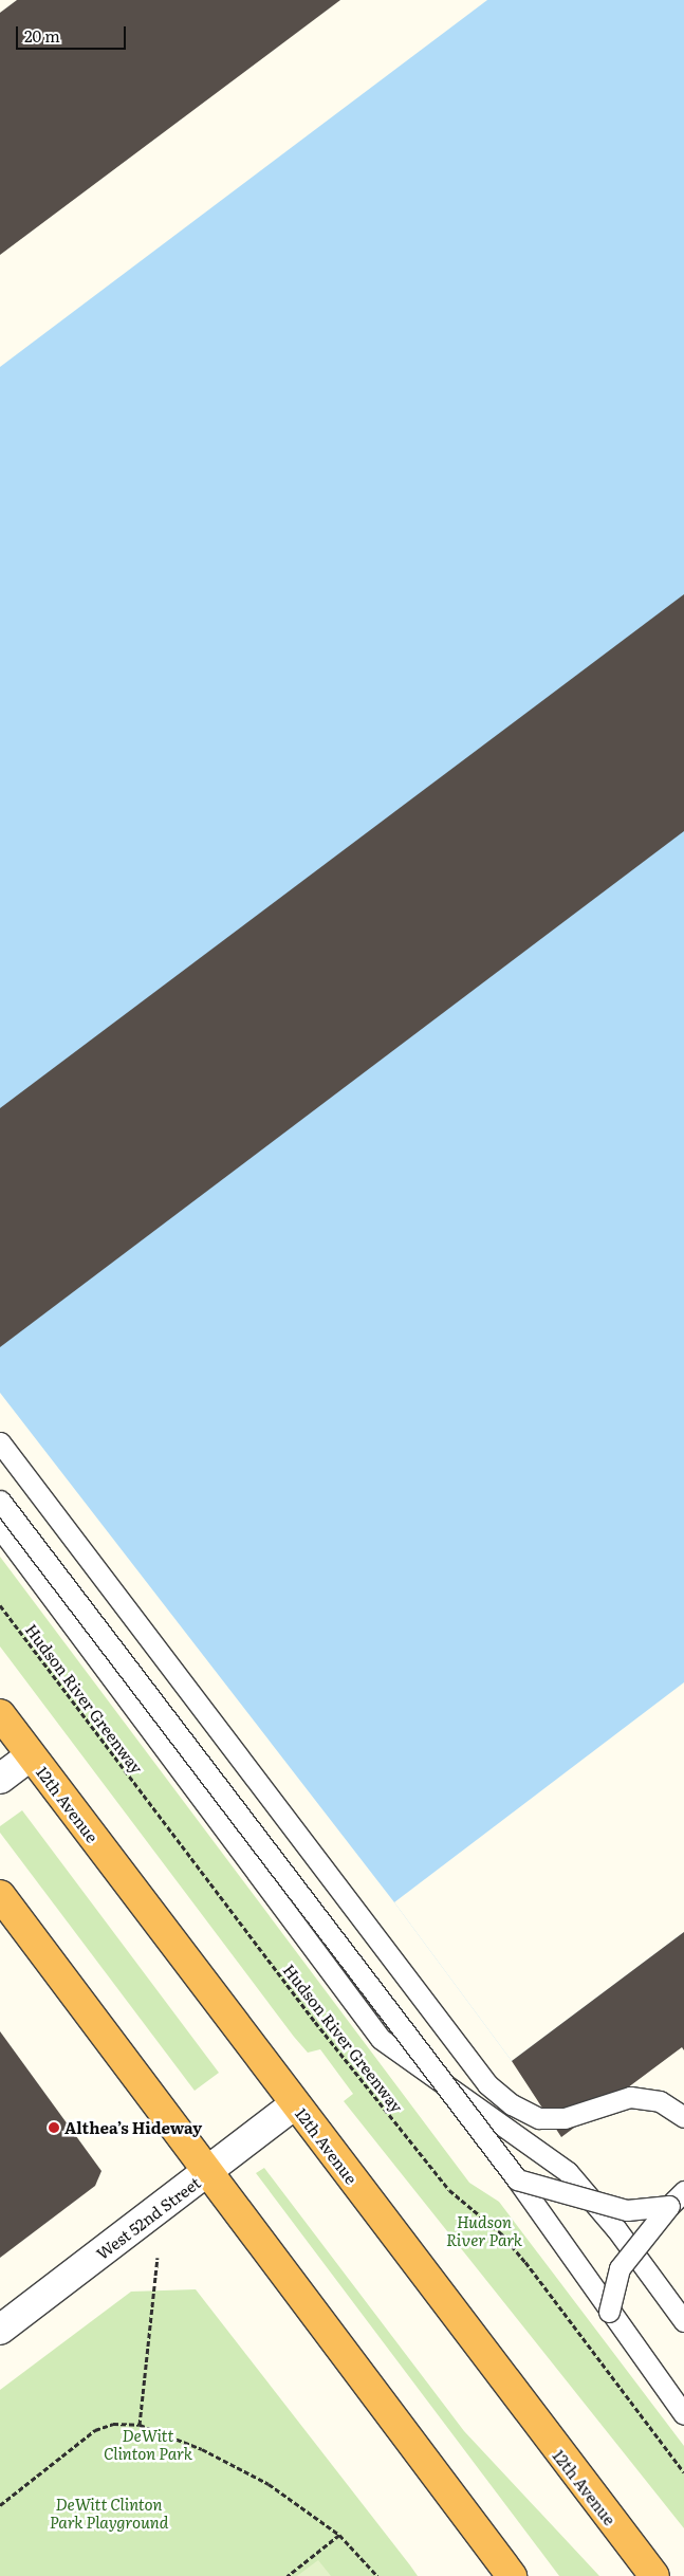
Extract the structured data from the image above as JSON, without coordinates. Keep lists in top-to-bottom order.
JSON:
{
  "streets": {
    "highway": ["12th Avenue"],
    "street": ["West 52nd Street"],
    "path": ["Hudson River Greenway"]
  },
  "crossings": [
    ["12th Avenue", "West 52nd Street"]
  ],
  "parks": ["Hudson River Park", "DeWitt Clinton Park", "DeWitt Clinton Park Playground"],
  "places": ["Althea’s Hideway"],
  "scale_bar": "20 m"
}
